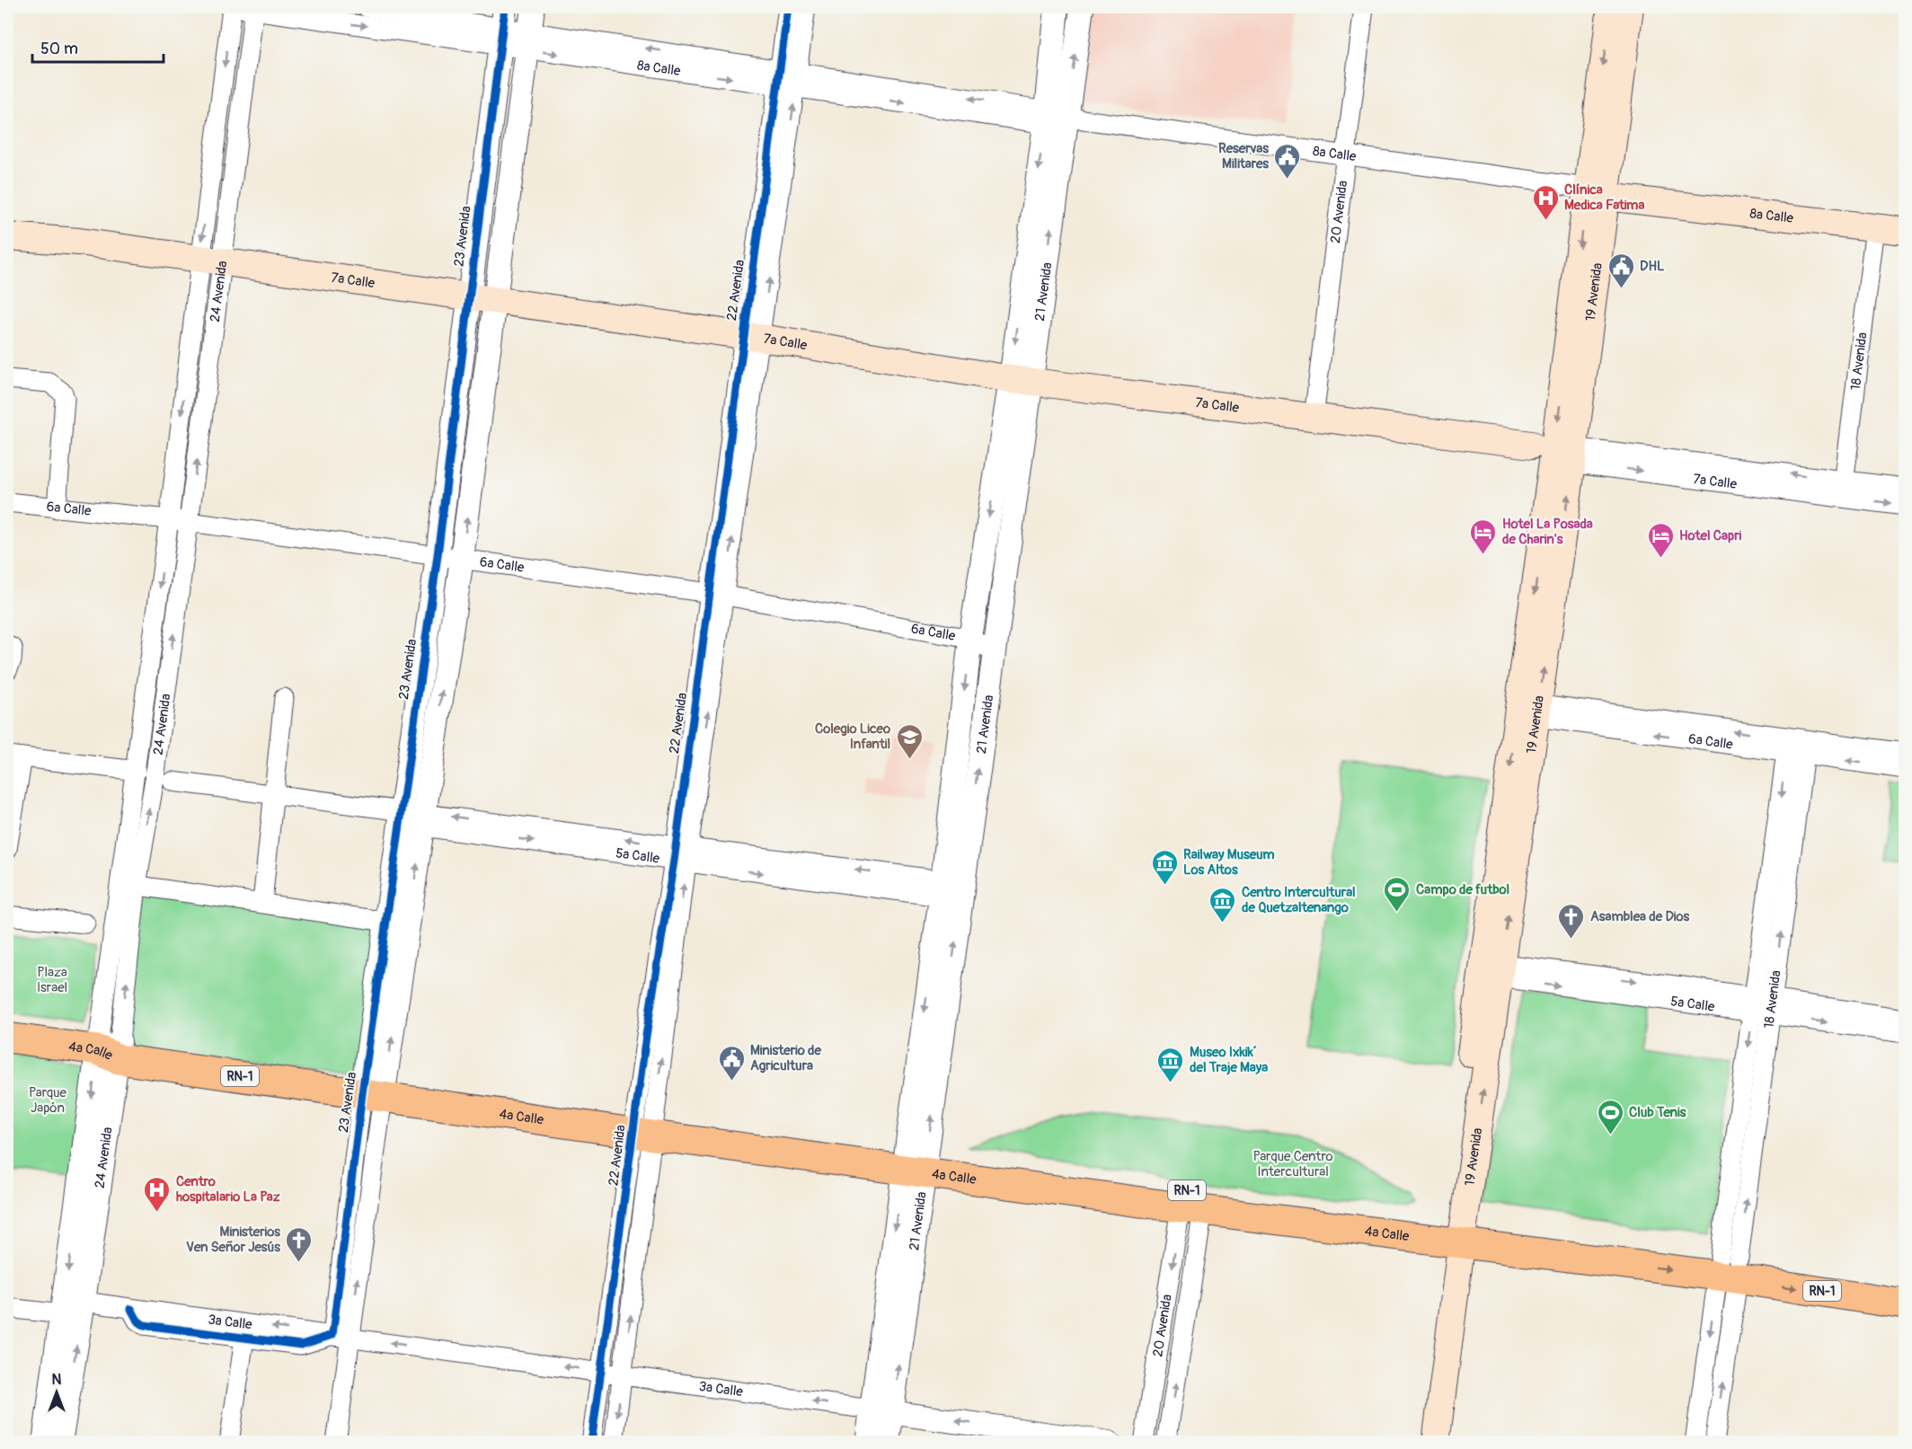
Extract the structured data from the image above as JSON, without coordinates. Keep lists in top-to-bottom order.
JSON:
{
  "streets": {
    "main road": [
      "8a Calle",
      "7a Calle",
      "19 Avenida",
      "4a Calle",
      "RN-1"
    ],
    "street": [
      "20 Avenida",
      "23 Avenida",
      "22 Avenida",
      "24 Avenida",
      "21 Avenida",
      "18 Avenida",
      "6a Calle",
      "5a Calle",
      "3a Calle"
    ]
  },
  "crossings": [
    ["8a Calle", "20 Avenida"],
    ["8a Calle", "23 Avenida"],
    ["8a Calle", "22 Avenida"],
    ["8a Calle", "24 Avenida"],
    ["8a Calle", "21 Avenida"],
    ["8a Calle", "19 Avenida"],
    ["8a Calle", "18 Avenida"],
    ["20 Avenida", "7a Calle"],
    ["20 Avenida", "4a Calle"],
    ["23 Avenida", "7a Calle"],
    ["23 Avenida", "6a Calle"],
    ["23 Avenida", "5a Calle"],
    ["23 Avenida", "4a Calle"],
    ["23 Avenida", "3a Calle"],
    ["7a Calle", "22 Avenida"],
    ["7a Calle", "24 Avenida"],
    ["7a Calle", "21 Avenida"],
    ["7a Calle", "19 Avenida"],
    ["7a Calle", "18 Avenida"],
    ["22 Avenida", "6a Calle"],
    ["22 Avenida", "5a Calle"],
    ["22 Avenida", "4a Calle"],
    ["22 Avenida", "3a Calle"],
    ["24 Avenida", "6a Calle"],
    ["24 Avenida", "4a Calle"],
    ["24 Avenida", "3a Calle"],
    ["21 Avenida", "6a Calle"],
    ["21 Avenida", "5a Calle"],
    ["21 Avenida", "4a Calle"],
    ["21 Avenida", "3a Calle"],
    ["19 Avenida", "6a Calle"],
    ["19 Avenida", "5a Calle"],
    ["19 Avenida", "4a Calle"],
    ["18 Avenida", "6a Calle"],
    ["18 Avenida", "5a Calle"],
    ["18 Avenida", "4a Calle"]
  ],
  "one_way": ["3a Calle"],
  "parks": ["Plaza Israel", "Parque Japón", "Parque Centro Intercultural"],
  "places": {
    "public building": ["Reservas Militares", "DHL", "Ministerio de Agricultura"],
    "hospital": ["Clínica Medica Fatima", "Centro hospitalario La Paz"],
    "hotel": ["Hotel La Posada de Charin's", "Hotel Capri"],
    "school or university": ["Colegio Liceo Infantil"],
    "museum": ["Railway Museum Los Altos", "Centro Intercultural de Quetzaltenango", "Museo Ixkik´ del Traje Maya"],
    "sports": ["Campo de futbol", "Club Tenis"],
    "church": ["Asamblea de Dios", "Ministerios Ven Señor Jesús"]
  },
  "scale_bar": "50 m",
  "north": "top"
}
